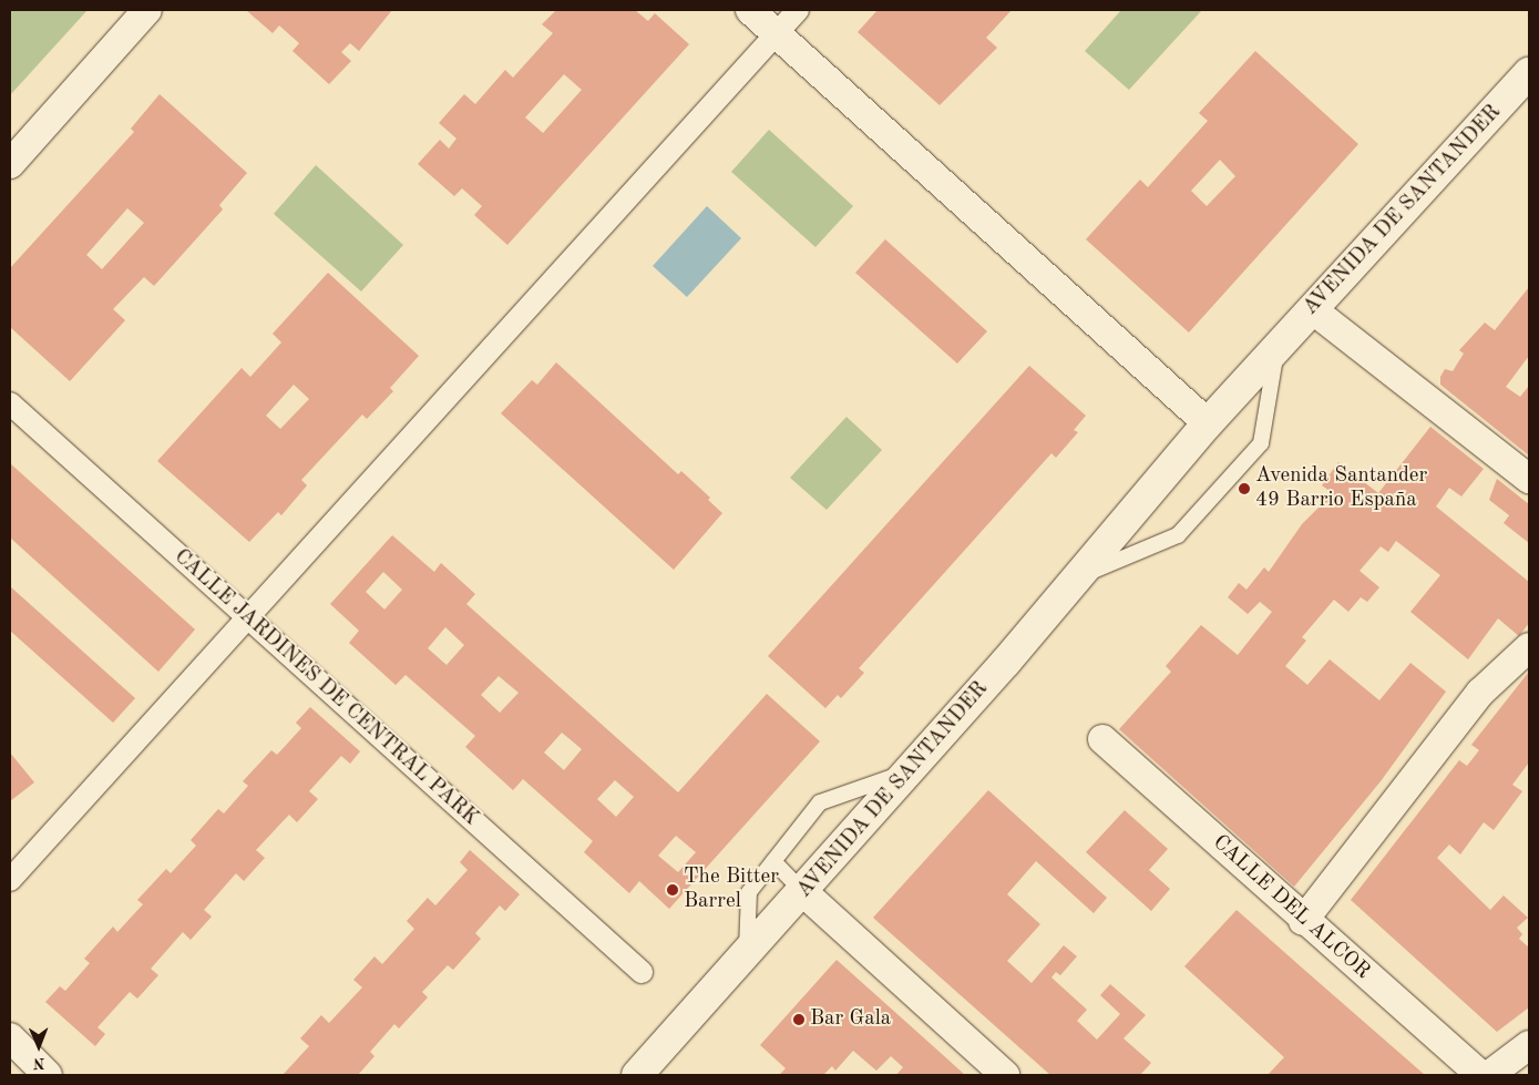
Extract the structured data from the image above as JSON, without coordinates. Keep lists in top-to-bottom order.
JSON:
{
  "streets": {
    "main road": ["AVENIDA DE SANTANDER"],
    "street": ["CALLE JARDINES DE CENTRAL PARK", "CALLE DEL ALCOR"]
  },
  "places": ["Avenida Santander 49 Barrio España", "The Bitter Barrel", "Bar Gala"],
  "north": "bottom"
}
